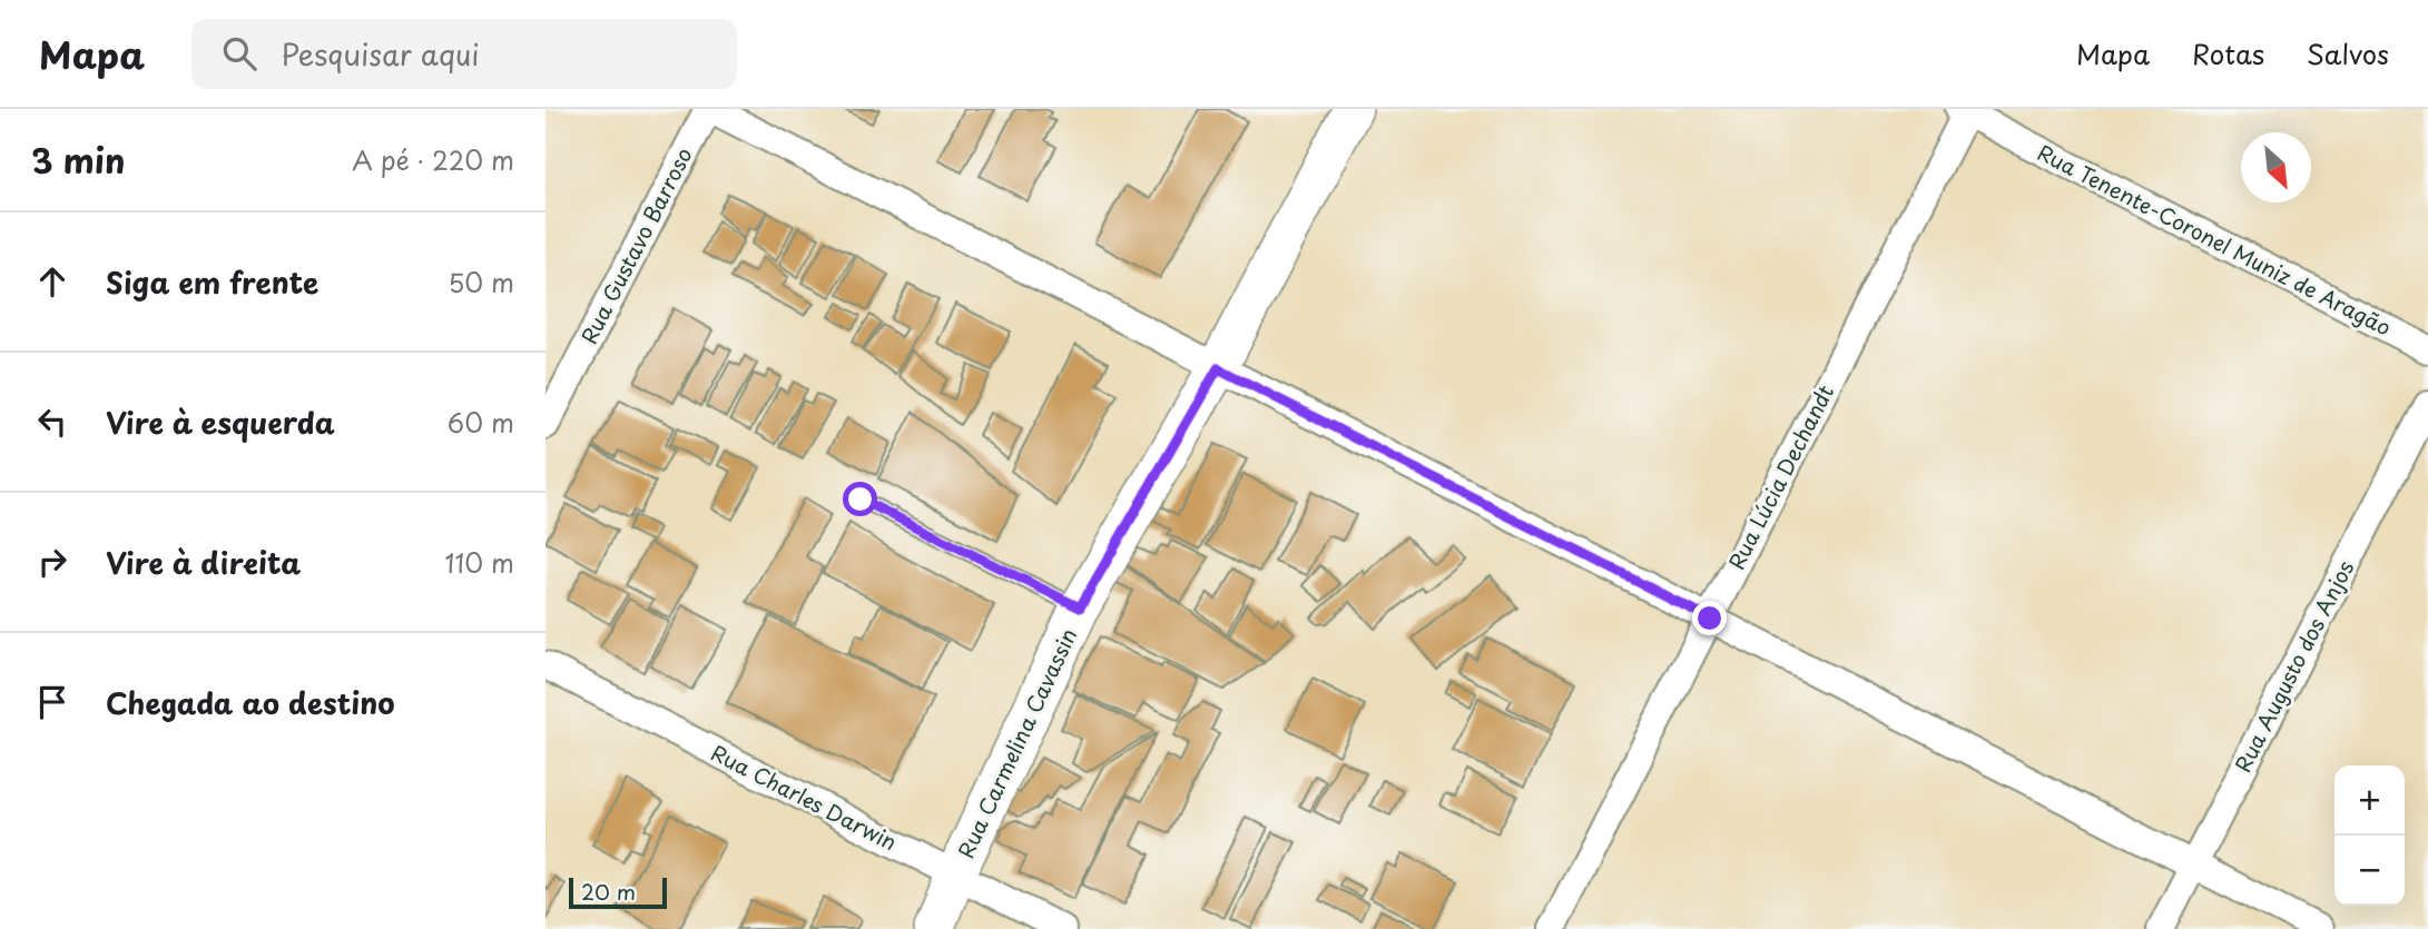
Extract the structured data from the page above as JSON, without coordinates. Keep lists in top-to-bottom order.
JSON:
{
  "streets": {
    "main road": ["Rua Carmelina Cavassin"],
    "street": [
      "Rua Tenente-Coronel Muniz de Aragão",
      "Rua Gustavo Barroso",
      "Rua Lúcia Dechandt",
      "Rua Augusto dos Anjos",
      "Rua Charles Darwin"
    ]
  },
  "crossings": [
    ["Rua Tenente-Coronel Muniz de Aragão", "Rua Lúcia Dechandt"],
    ["Rua Carmelina Cavassin", "Rua Charles Darwin"]
  ],
  "scale_bar": "20 m",
  "north": "bottom right",
  "page": {
    "header": "Mapa",
    "search": "Pesquisar aqui",
    "nav": ["Mapa", "Rotas", "Salvos"],
    "heading": ["3 min", "A pé · 220 m"],
    "list": [
      ["Siga em frente", "50 m"],
      ["Vire à esquerda", "60 m"],
      ["Vire à direita", "110 m"],
      "Chegada ao destino"
    ],
    "map_buttons": ["+", "−"],
    "scale": "20 m"
  }
}
